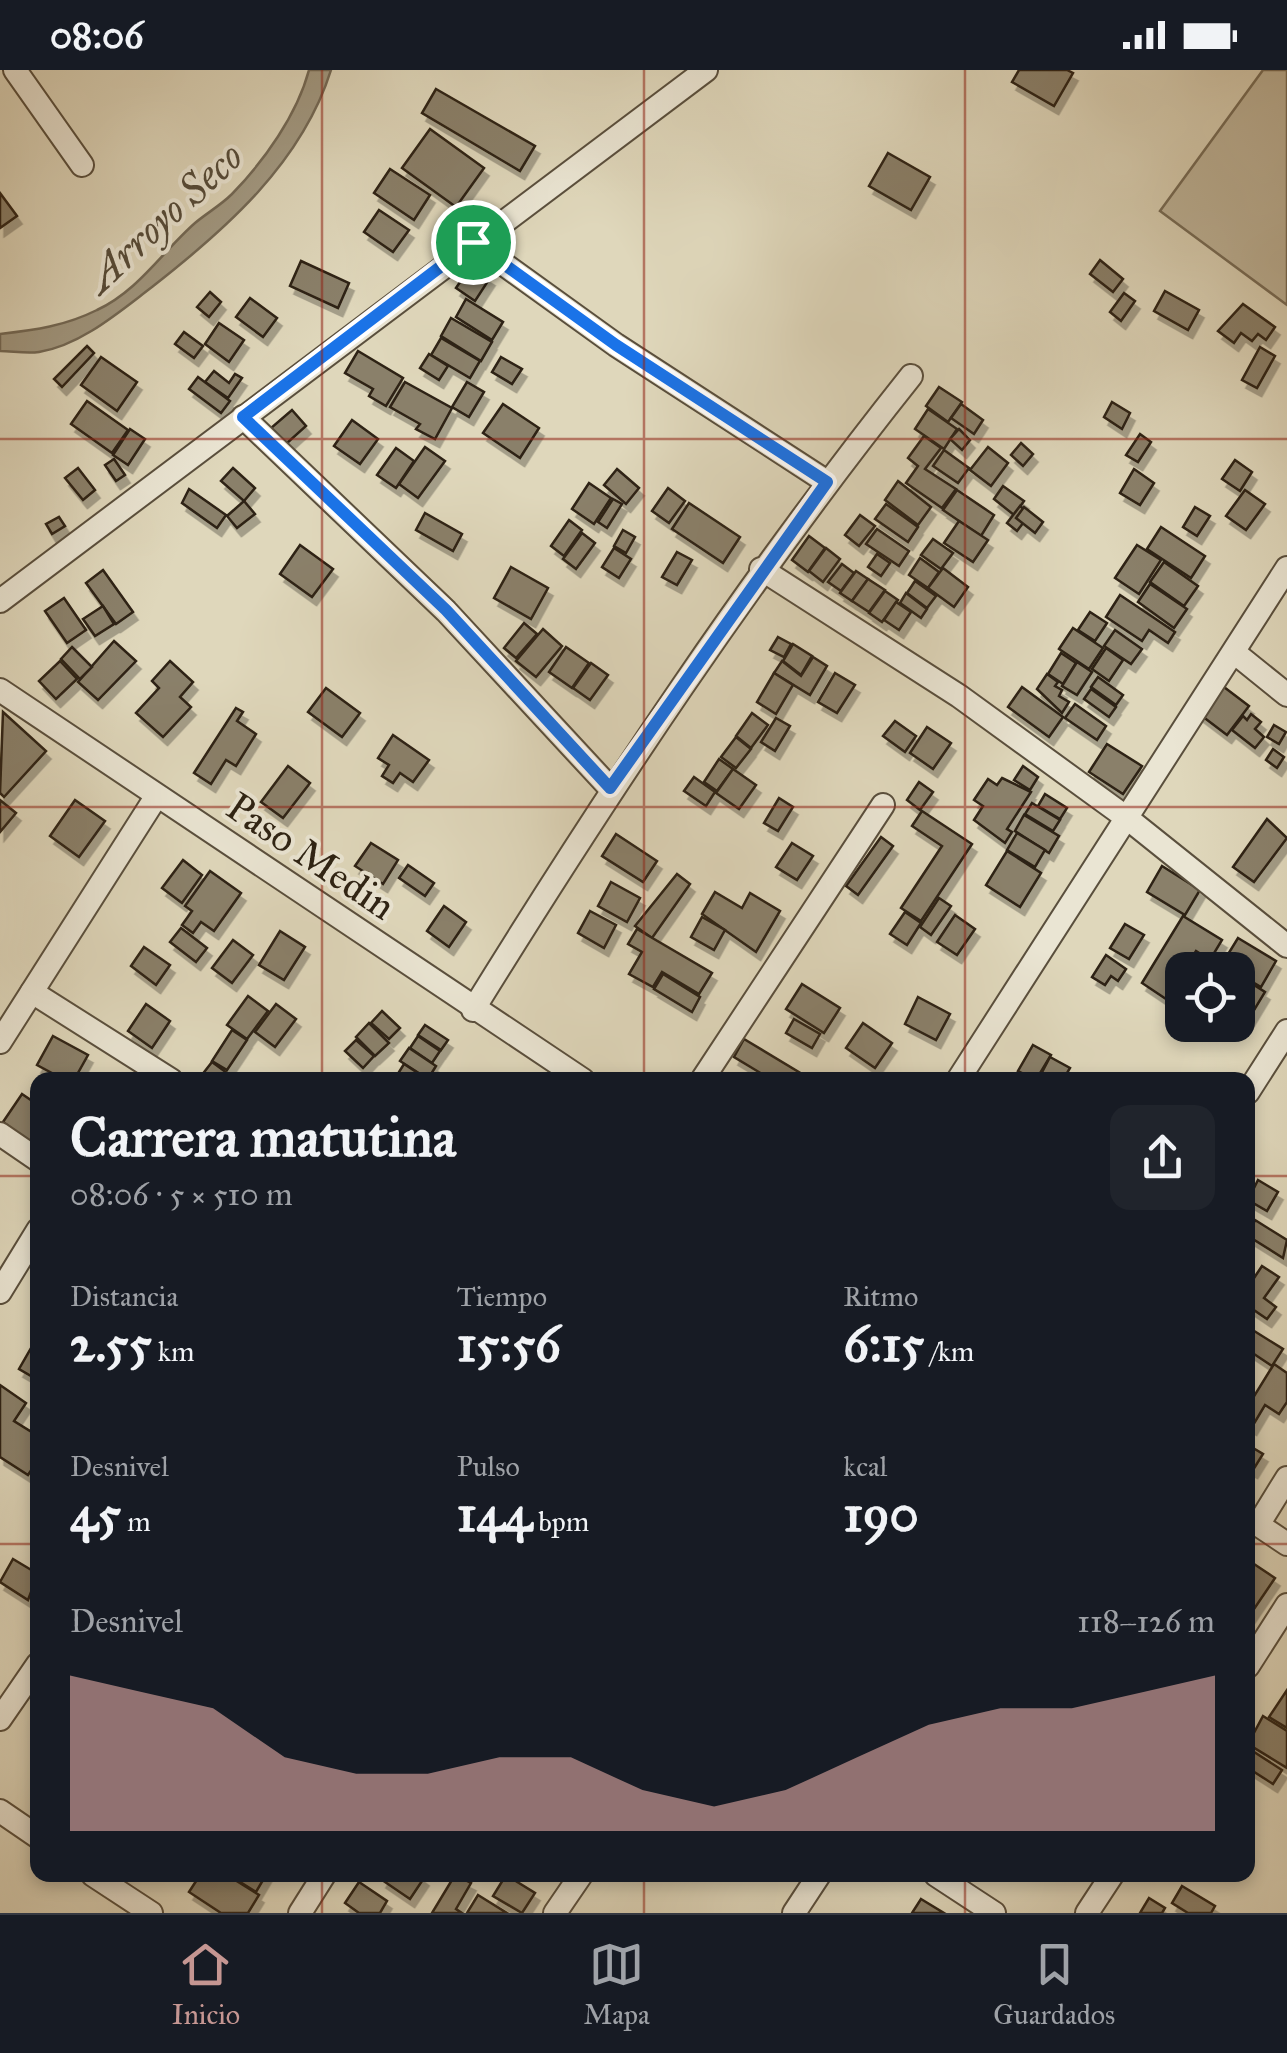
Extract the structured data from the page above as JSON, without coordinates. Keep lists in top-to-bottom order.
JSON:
{
  "streets": {
    "street": ["Paso Medin"]
  },
  "water": ["Arroyo Seco"],
  "page": {
    "status": "08:06",
    "heading": ["Carrera matutina", "08:06 · 5 × 510 m"],
    "stats": [
      ["Distancia", "2.55 km"],
      ["Tiempo", "15:56"],
      ["Ritmo", "6:15 /km"],
      ["Desnivel", "45 m"],
      ["Pulso", "144 bpm"],
      ["kcal", "190"]
    ],
    "chart": ["Desnivel", "118–126 m"],
    "tabs": ["Inicio", "Mapa", "Guardados"]
  }
}
